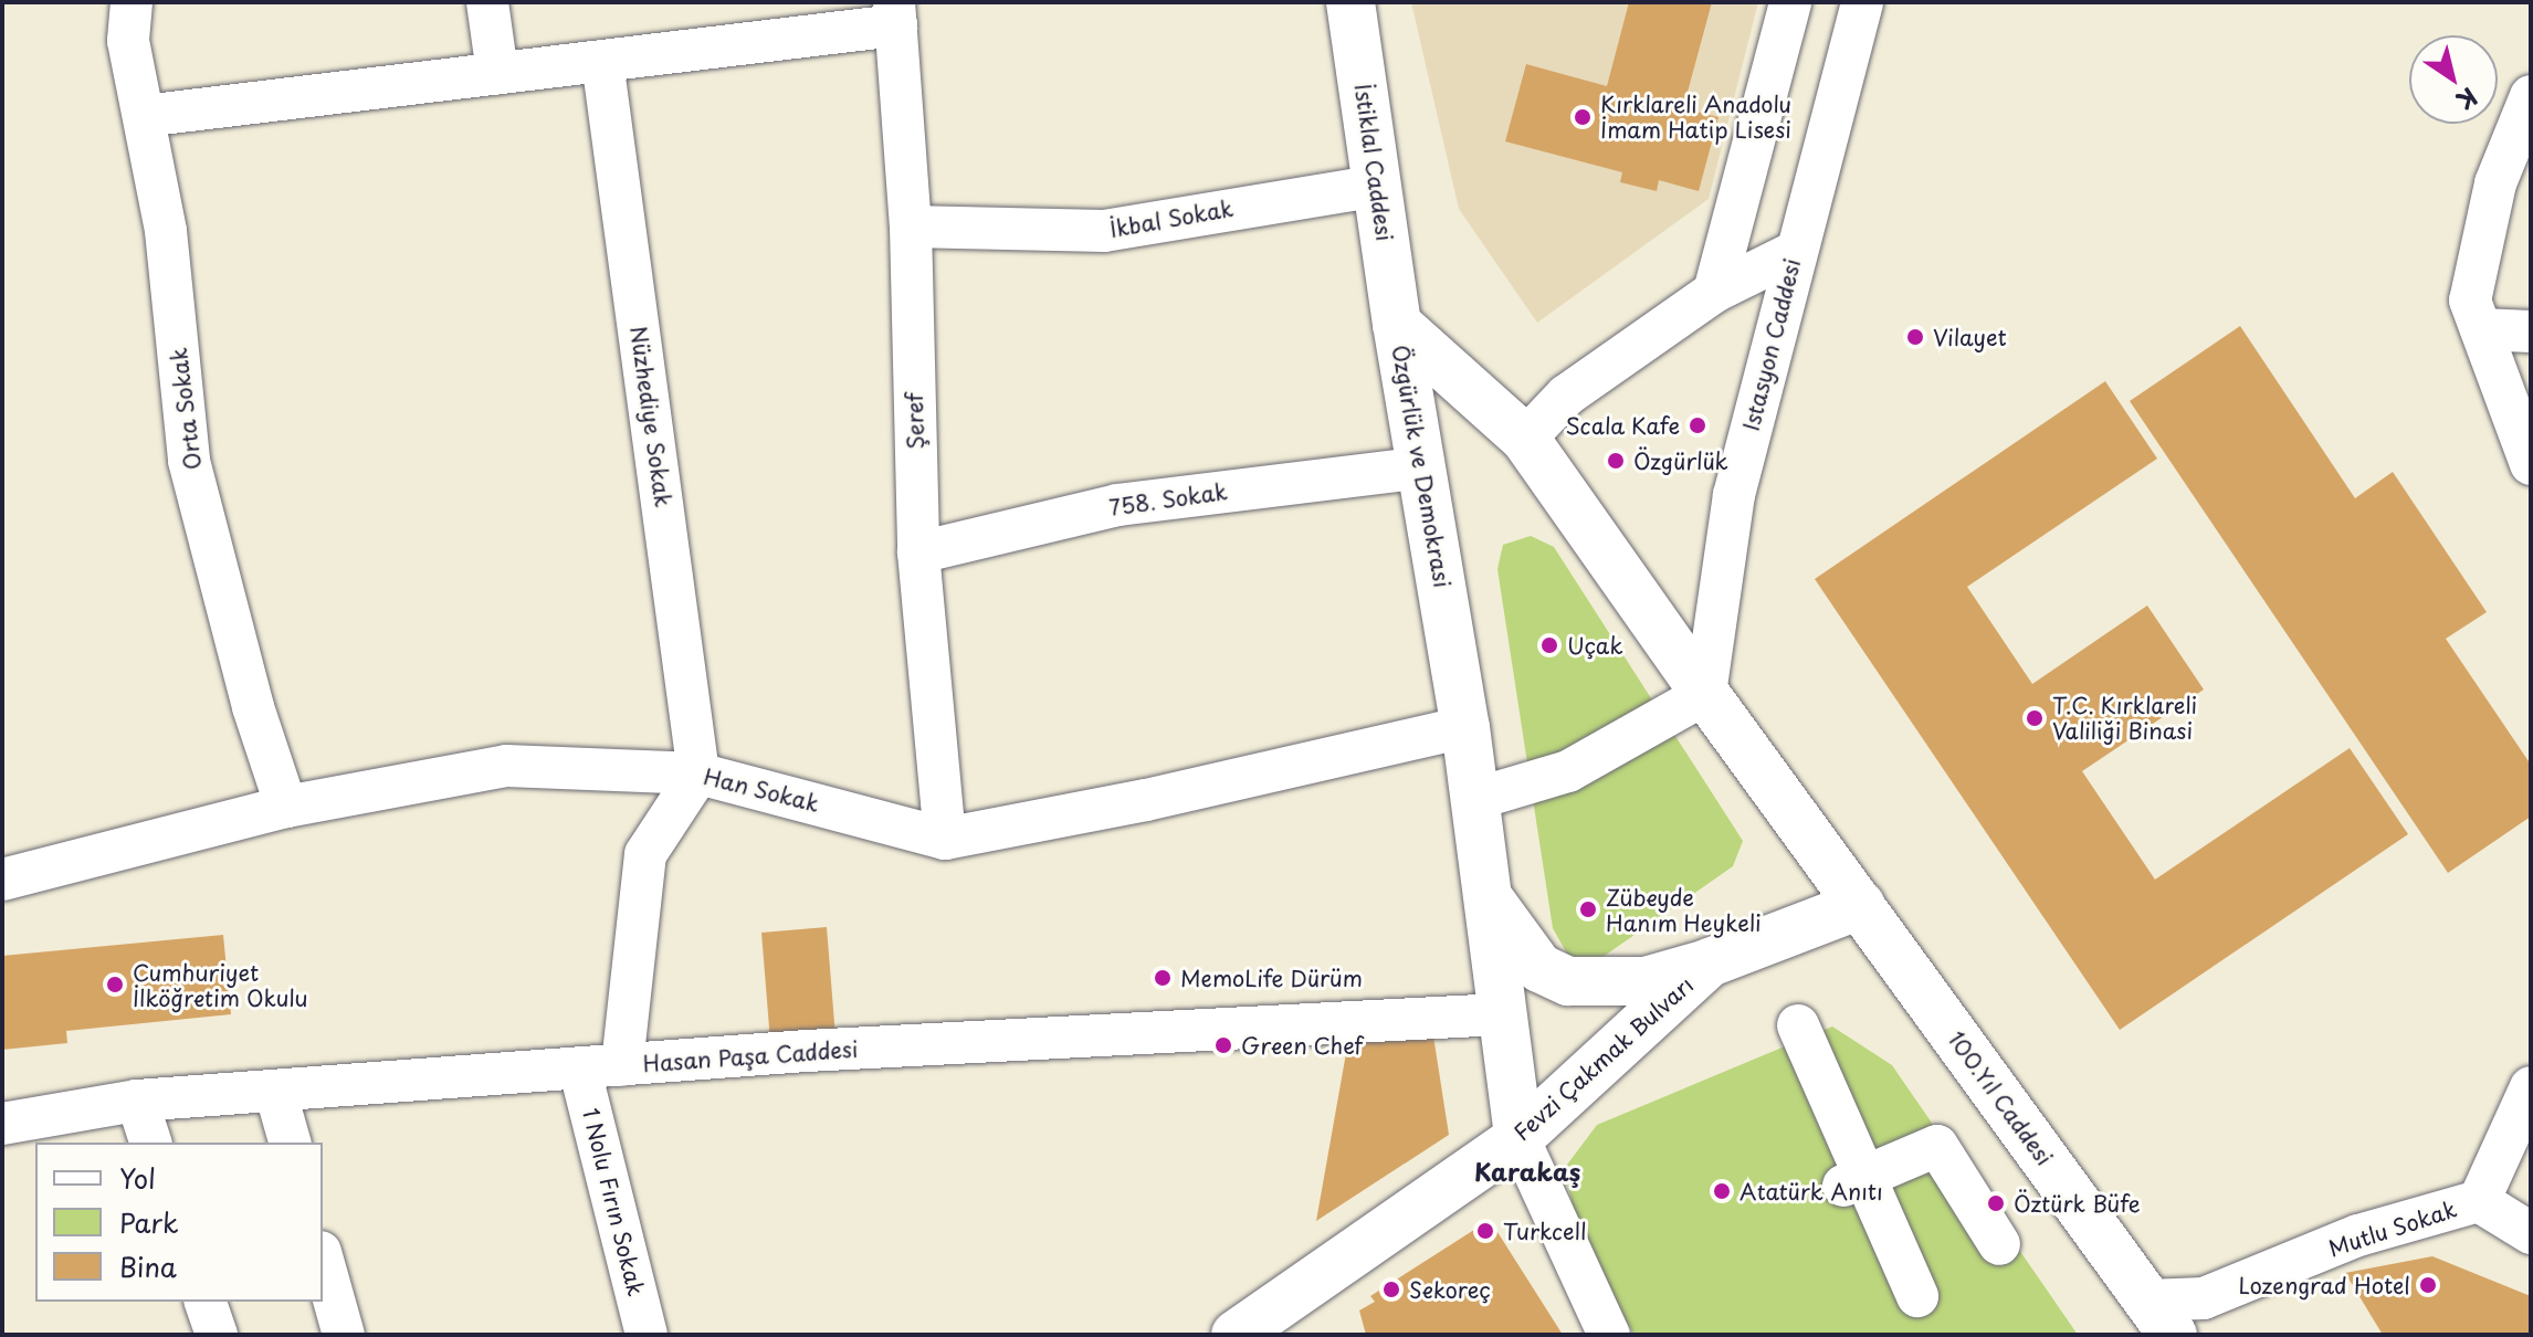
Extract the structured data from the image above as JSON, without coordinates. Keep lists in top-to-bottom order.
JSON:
{
  "streets": {
    "street": [
      "İstiklal Caddesi",
      "İkbal Sokak",
      "Istasyon Caddesi",
      "Orta Sokak",
      "Nüzhediye Sokak",
      "Şeref",
      "Özgürlük ve Demokrasi",
      "758. Sokak",
      "Han Sokak",
      "Hasan Paşa Caddesi",
      "Fevzi Çakmak Bulvarı",
      "100.Yıl Caddesi",
      "1 Nolu Fırın Sokak",
      "Mutlu Sokak"
    ]
  },
  "crossings": [
    ["İstiklal Caddesi", "İkbal Sokak"],
    ["İstiklal Caddesi", "Özgürlük ve Demokrasi"],
    ["İkbal Sokak", "Şeref"],
    ["Istasyon Caddesi", "Özgürlük ve Demokrasi"],
    ["Orta Sokak", "Han Sokak"],
    ["Nüzhediye Sokak", "Han Sokak"],
    ["Şeref", "758. Sokak"],
    ["Şeref", "Han Sokak"],
    ["Özgürlük ve Demokrasi", "758. Sokak"],
    ["Özgürlük ve Demokrasi", "Han Sokak"],
    ["Özgürlük ve Demokrasi", "Hasan Paşa Caddesi"],
    ["Özgürlük ve Demokrasi", "Fevzi Çakmak Bulvarı"],
    ["Özgürlük ve Demokrasi", "100.Yıl Caddesi"],
    ["Hasan Paşa Caddesi", "1 Nolu Fırın Sokak"],
    ["Fevzi Çakmak Bulvarı", "100.Yıl Caddesi"],
    ["100.Yıl Caddesi", "Mutlu Sokak"]
  ],
  "districts": ["Karakaş"],
  "places": [
    "Kırklareli Anadolu İmam Hatip Lisesi",
    "Vilayet",
    "Scala Kafe",
    "Özgürlük",
    "Uçak",
    "T.C. Kırklareli Valiliği Binasi",
    "Zübeyde Hanım Heykeli",
    "MemoLife Dürüm",
    "Cumhuriyet İlköğretim Okulu",
    "Green Chef",
    "Atatürk Anıtı",
    "Öztürk Büfe",
    "Turkcell",
    "Lozengrad Hotel",
    "Sekoreç"
  ],
  "legend": ["Yol", "Park", "Bina"],
  "north": "bottom right"
}
